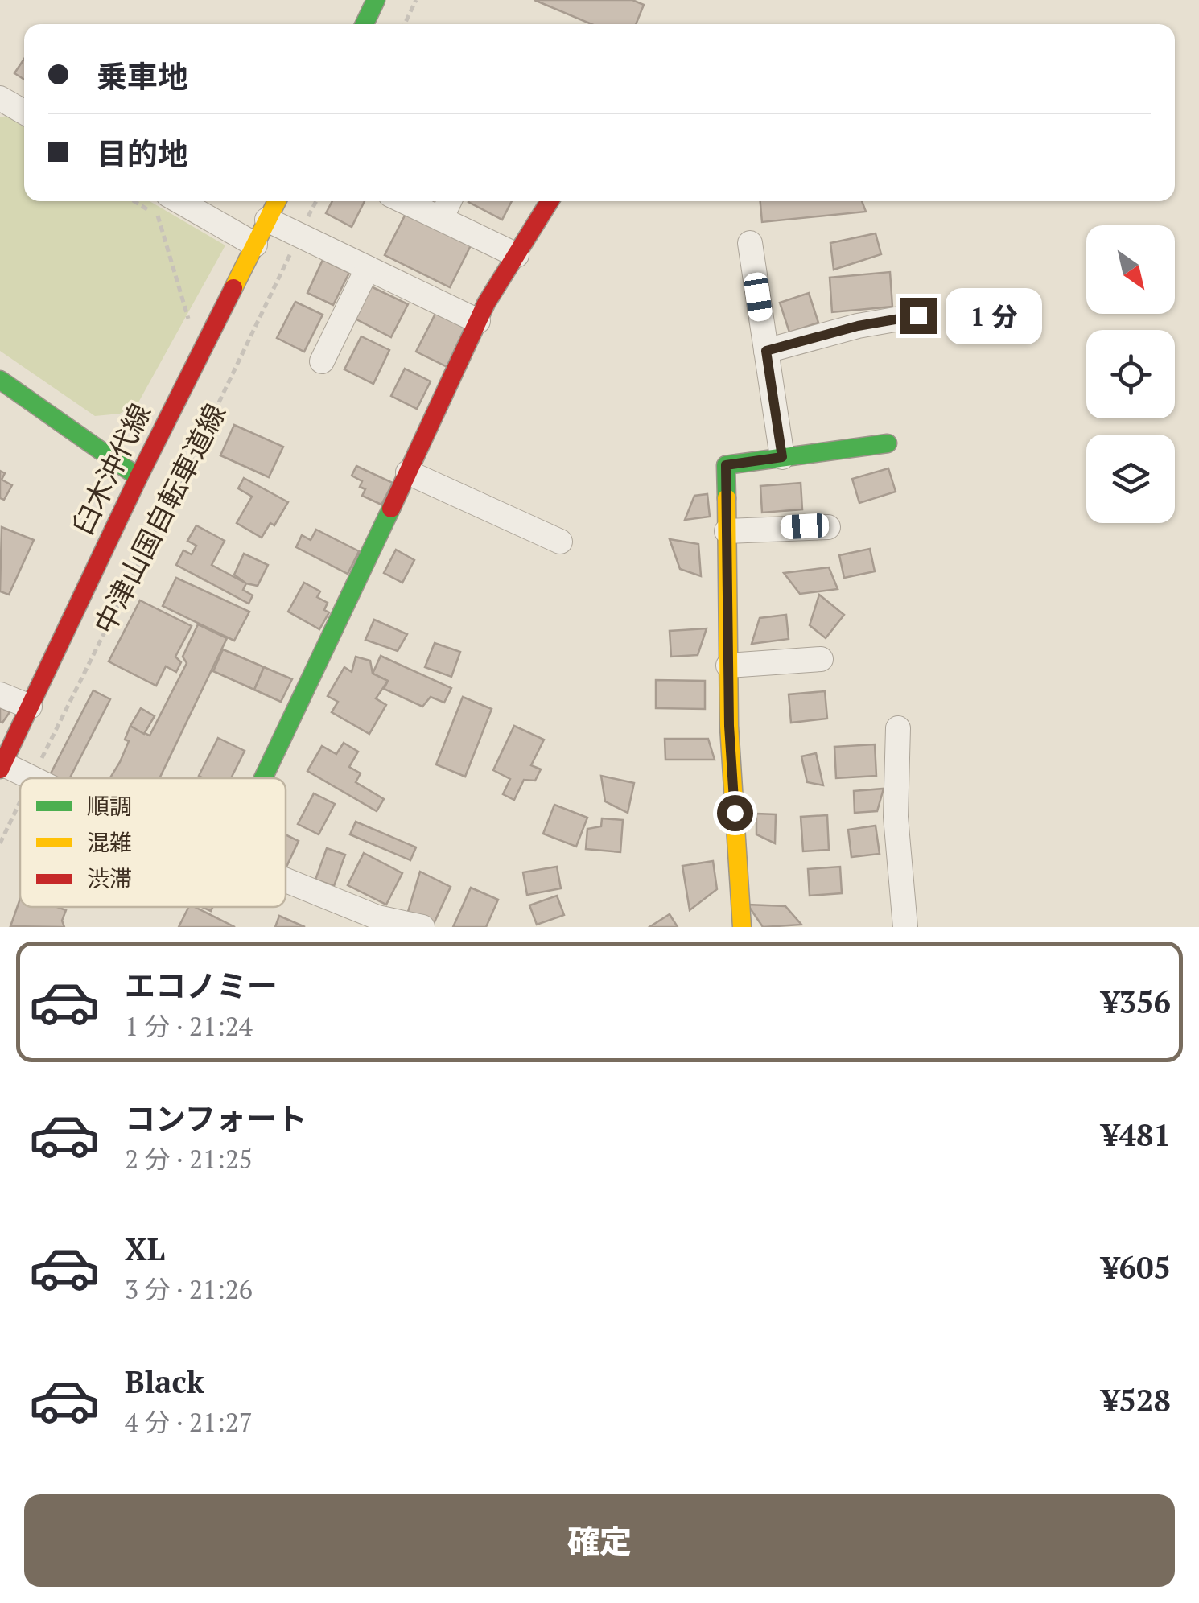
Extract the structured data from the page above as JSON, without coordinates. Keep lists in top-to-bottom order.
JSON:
{
  "streets": {
    "street": ["臼木沖代線"],
    "path": ["中津山国自転車道線"]
  },
  "legend": ["順調", "混雑", "渋滞"],
  "north": "bottom right",
  "page": {
    "banner": ["乗車地", "目的地"],
    "bubble": "1 分",
    "list": [
      {
        "name": "エコノミー",
        "note": "1 分 · 21:24",
        "value": "¥356"
      },
      {
        "name": "コンフォート",
        "note": "2 分 · 21:25",
        "value": "¥481"
      },
      {
        "name": "XL",
        "note": "3 分 · 21:26",
        "value": "¥605"
      },
      {
        "name": "Black",
        "note": "4 分 · 21:27",
        "value": "¥528"
      }
    ],
    "buttons": "確定"
  }
}
